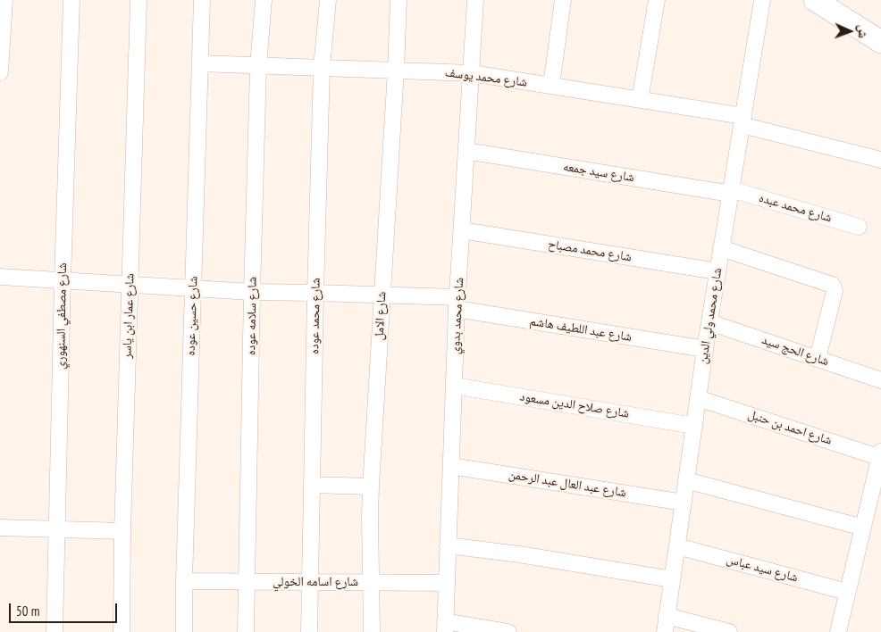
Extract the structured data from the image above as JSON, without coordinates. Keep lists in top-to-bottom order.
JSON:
{
  "streets": {
    "street": [
      "شارع محمد يوسف",
      "شارع سيد جمعه",
      "شارع محمد عبده",
      "شارع محمد مصباح",
      "شارع مصطفي السنهوري",
      "شارع عمار ابن ياسر",
      "شارع حسين عوده",
      "شارع سلامه عوده",
      "شارع محمد عوده",
      "شارع الامل",
      "شارع محمد بدوي",
      "شارع محمد ولي الدين",
      "شارع عبد اللطيف هاشم",
      "شارع الحج سيد",
      "شارع صلاح الدين مسعود",
      "شارع احمد بن حنبل",
      "شارع عبد العال عبد الرحمن",
      "شارع سيد عباس",
      "شارع اسامه الخولي"
    ]
  },
  "crossings": [
    ["شارع محمد يوسف", "شارع حسين عوده"],
    ["شارع محمد يوسف", "شارع سلامه عوده"],
    ["شارع محمد يوسف", "شارع محمد عوده"],
    ["شارع محمد يوسف", "شارع الامل"],
    ["شارع محمد يوسف", "شارع محمد بدوي"],
    ["شارع محمد يوسف", "شارع محمد ولي الدين"],
    ["شارع سيد جمعه", "شارع محمد عبده"],
    ["شارع سيد جمعه", "شارع محمد بدوي"],
    ["شارع سيد جمعه", "شارع محمد ولي الدين"],
    ["شارع محمد عبده", "شارع محمد ولي الدين"],
    ["شارع محمد مصباح", "شارع محمد بدوي"],
    ["شارع محمد مصباح", "شارع محمد ولي الدين"],
    ["شارع مصطفي السنهوري", "شارع عبد اللطيف هاشم"],
    ["شارع عمار ابن ياسر", "شارع عبد اللطيف هاشم"],
    ["شارع حسين عوده", "شارع عبد اللطيف هاشم"],
    ["شارع حسين عوده", "شارع اسامه الخولي"],
    ["شارع سلامه عوده", "شارع عبد اللطيف هاشم"],
    ["شارع سلامه عوده", "شارع اسامه الخولي"],
    ["شارع محمد عوده", "شارع عبد اللطيف هاشم"],
    ["شارع محمد عوده", "شارع اسامه الخولي"],
    ["شارع الامل", "شارع عبد اللطيف هاشم"],
    ["شارع الامل", "شارع اسامه الخولي"],
    ["شارع محمد بدوي", "شارع عبد اللطيف هاشم"],
    ["شارع محمد بدوي", "شارع صلاح الدين مسعود"],
    ["شارع محمد بدوي", "شارع عبد العال عبد الرحمن"],
    ["شارع محمد بدوي", "شارع اسامه الخولي"],
    ["شارع محمد ولي الدين", "شارع عبد اللطيف هاشم"],
    ["شارع محمد ولي الدين", "شارع الحج سيد"],
    ["شارع محمد ولي الدين", "شارع صلاح الدين مسعود"],
    ["شارع محمد ولي الدين", "شارع احمد بن حنبل"],
    ["شارع محمد ولي الدين", "شارع عبد العال عبد الرحمن"],
    ["شارع محمد ولي الدين", "شارع سيد عباس"]
  ],
  "scale_bar": "50 m",
  "north": "right"
}
